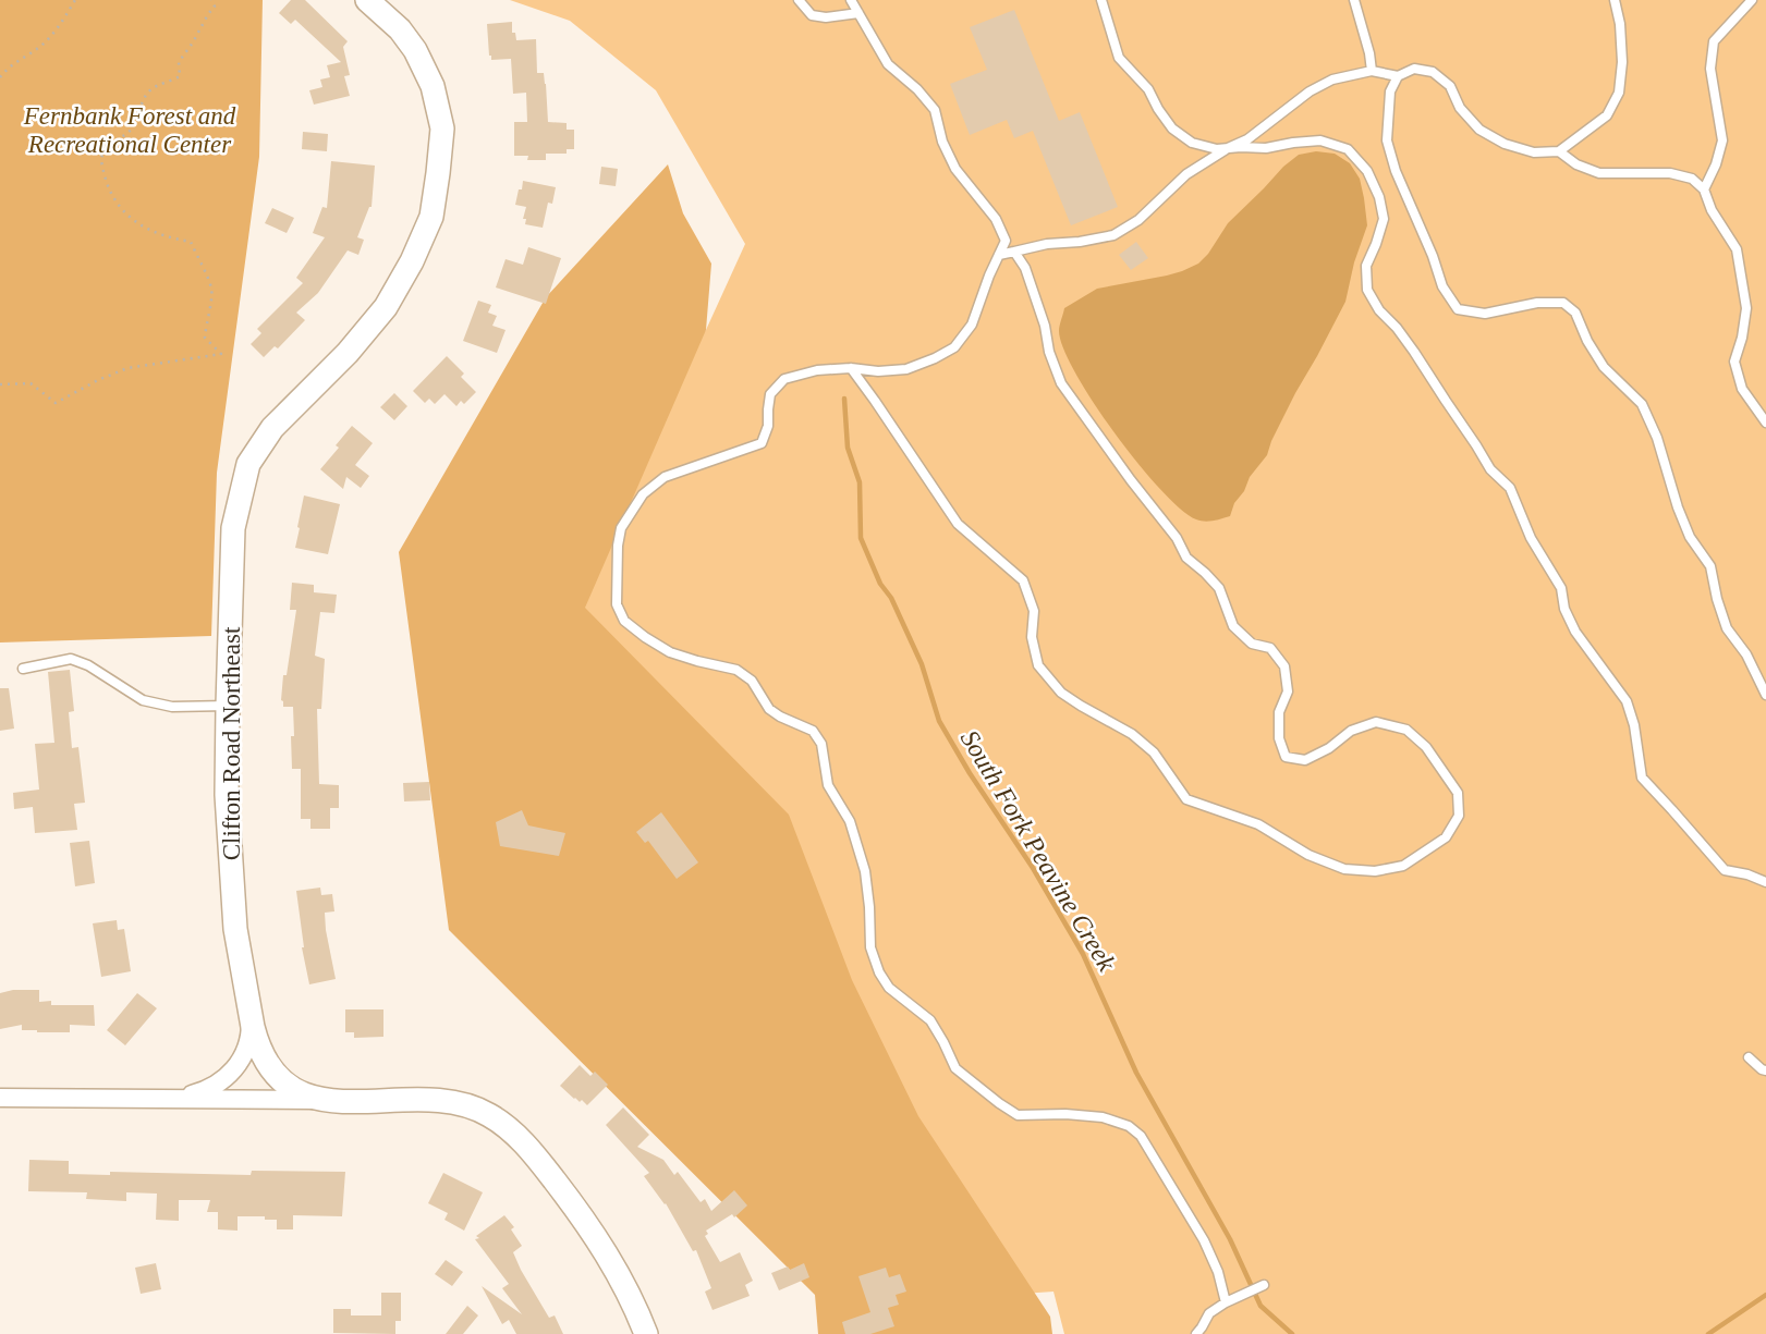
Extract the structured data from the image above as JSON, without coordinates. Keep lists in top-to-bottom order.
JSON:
{
  "streets": {
    "street": ["Clifton Road Northeast"]
  },
  "water": ["South Fork Peavine Creek"],
  "parks": ["Fernbank Forest and Recreational Center"]
}
